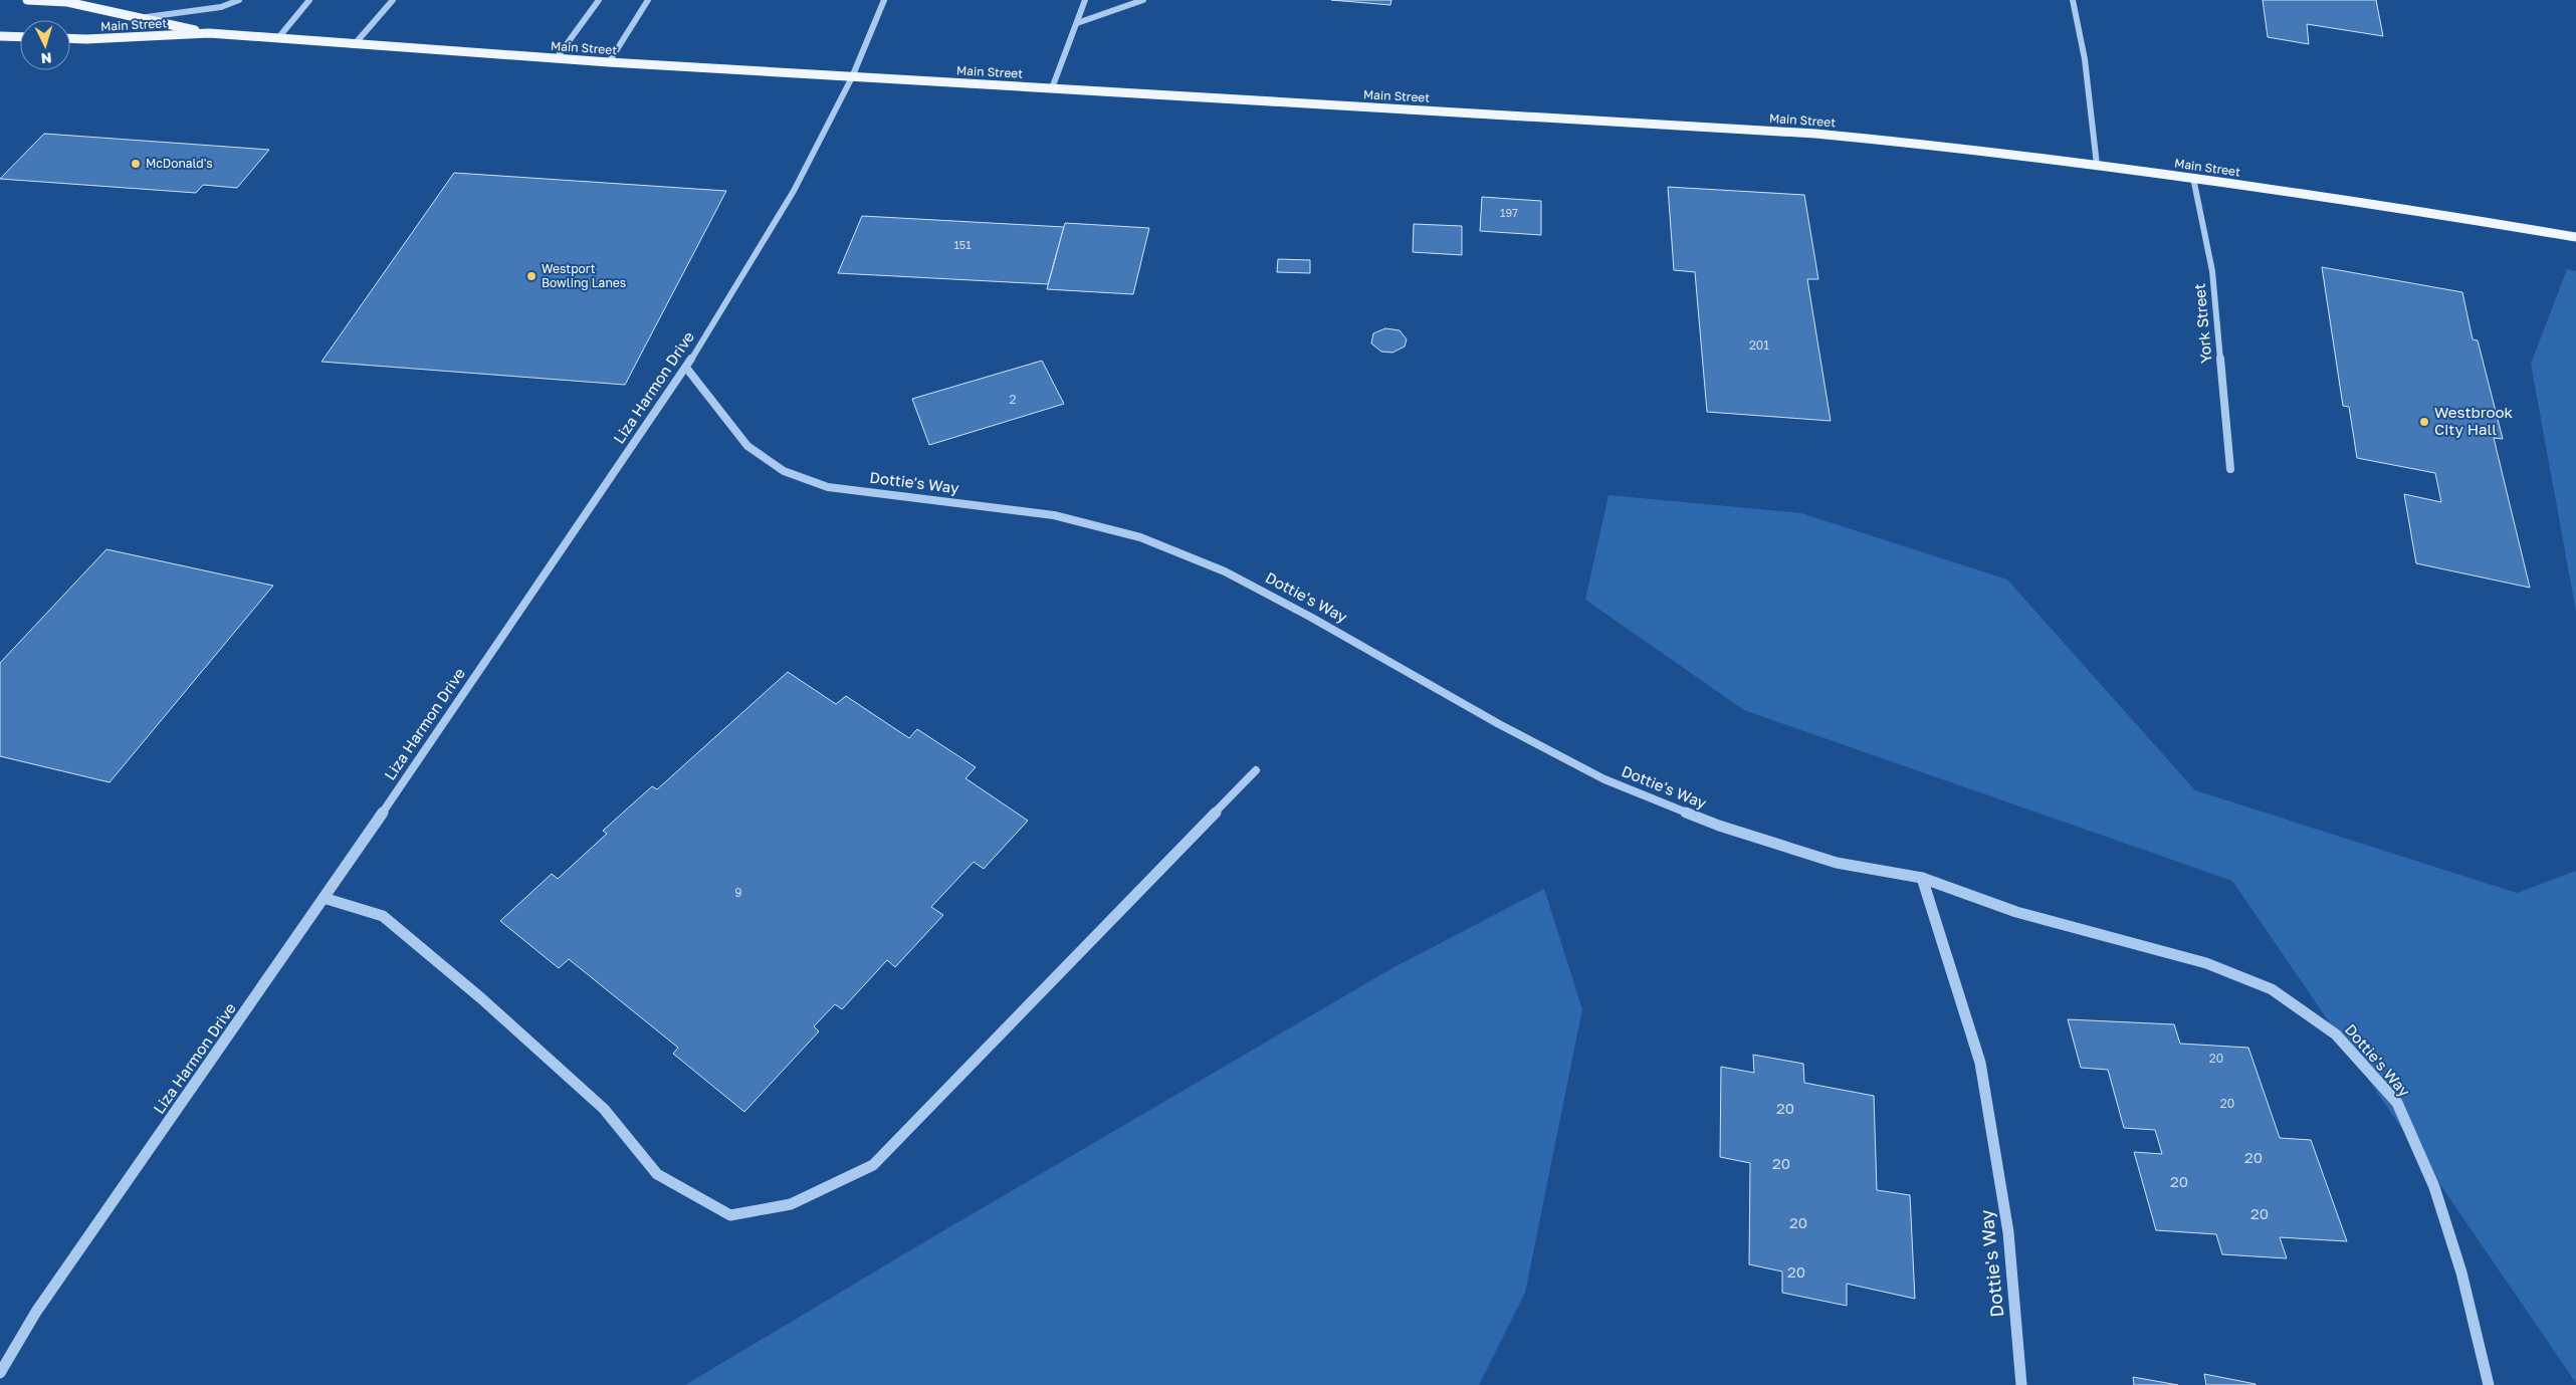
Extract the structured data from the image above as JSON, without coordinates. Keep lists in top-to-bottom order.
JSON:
{
  "streets": {
    "main road": ["Main Street"],
    "street": ["York Street", "Liza Harmon Drive", "Dottie's Way"]
  },
  "crossings": [
    ["Main Street", "York Street"],
    ["Main Street", "Liza Harmon Drive"],
    ["Liza Harmon Drive", "Dottie's Way"]
  ],
  "places": ["McDonald's", "Westport Bowling Lanes", "Westbrook City Hall"],
  "house_numbers": [
    "197",
    "151",
    "201",
    "2",
    "9",
    "20",
    "20",
    "20",
    "20",
    "20",
    "20",
    "20",
    "20",
    "20"
  ],
  "north": "bottom"
}
